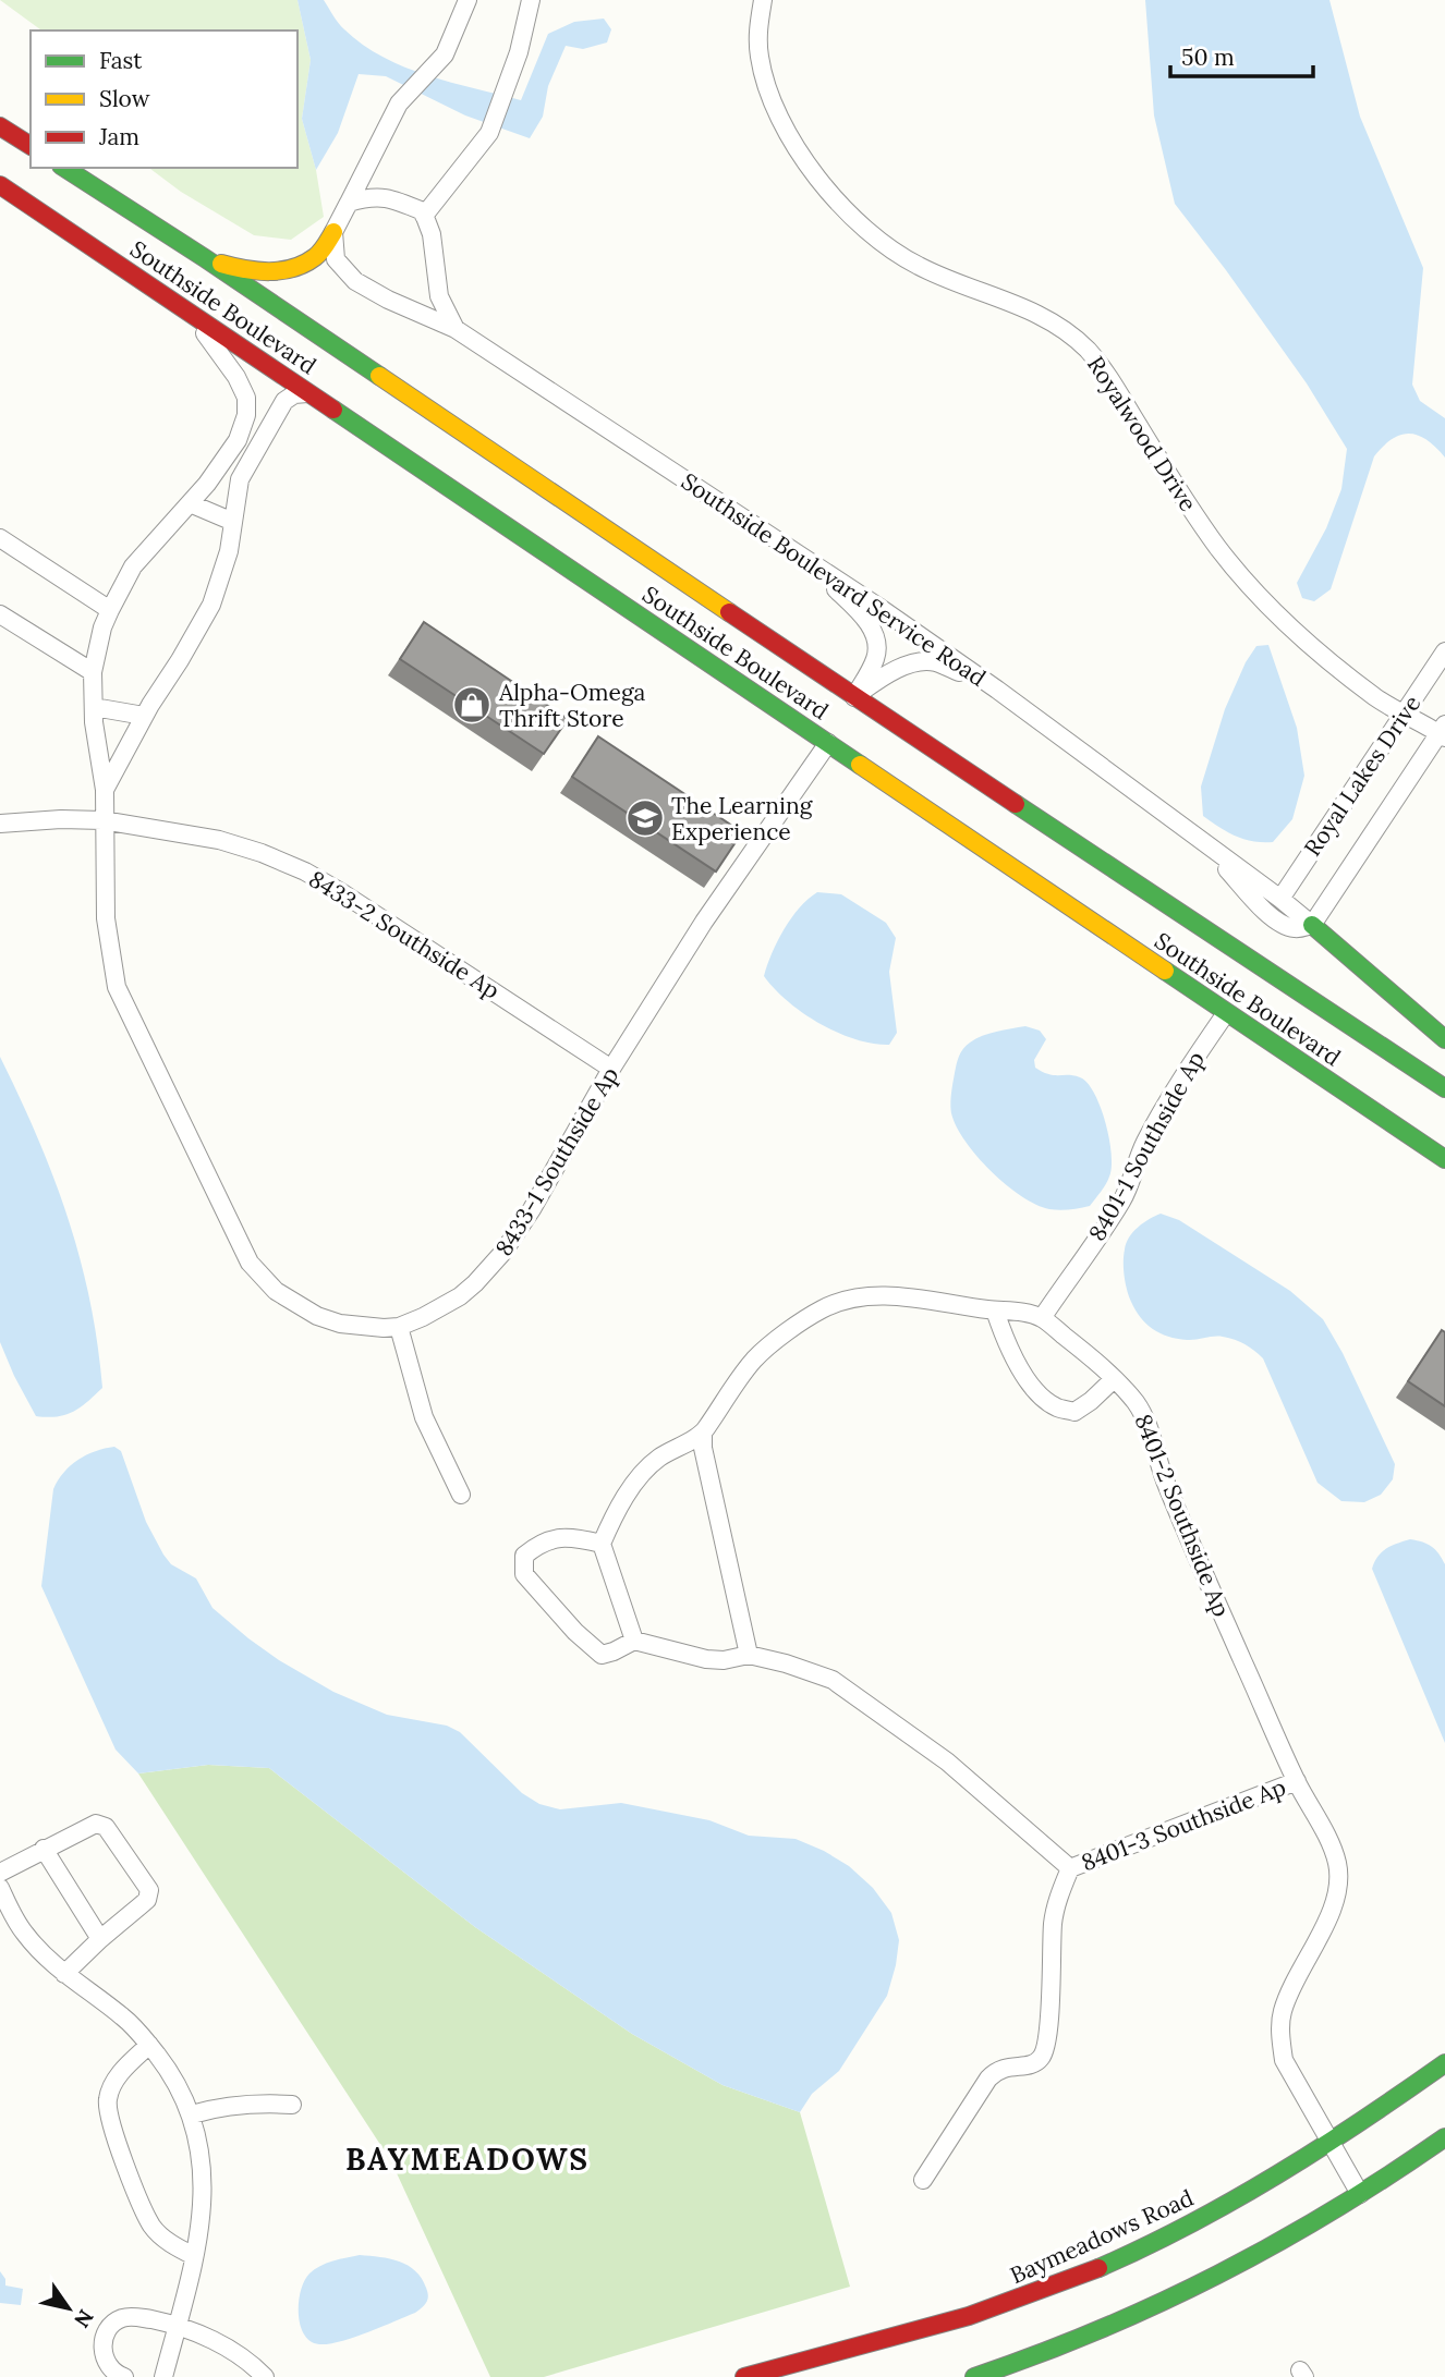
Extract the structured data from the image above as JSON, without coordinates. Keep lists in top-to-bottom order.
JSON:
{
  "streets": {
    "main road": ["Southside Boulevard", "Baymeadows Road"],
    "street": [
      "Royalwood Drive",
      "Southside Boulevard Service Road",
      "Royal Lakes Drive",
      "8433-2 Southside Ap",
      "8401-1 Southside Ap",
      "8433-1 Southside Ap",
      "8401-2 Southside Ap",
      "8401-3 Southside Ap"
    ]
  },
  "crossings": [
    ["Southside Boulevard", "8401-1 Southside Ap"],
    ["Southside Boulevard", "8433-1 Southside Ap"],
    ["Royalwood Drive", "Royal Lakes Drive"],
    ["Southside Boulevard Service Road", "Royal Lakes Drive"],
    ["8433-2 Southside Ap", "8433-1 Southside Ap"],
    ["8401-1 Southside Ap", "8401-2 Southside Ap"],
    ["8401-2 Southside Ap", "8401-3 Southside Ap"],
    ["8401-2 Southside Ap", "Baymeadows Road"]
  ],
  "districts": ["BAYMEADOWS"],
  "places": {
    "shop": ["Alpha-Omega Thrift Store"],
    "school or university": ["The Learning Experience"]
  },
  "legend": ["Fast", "Slow", "Jam"],
  "scale_bar": "50 m",
  "north": "bottom right"
}
